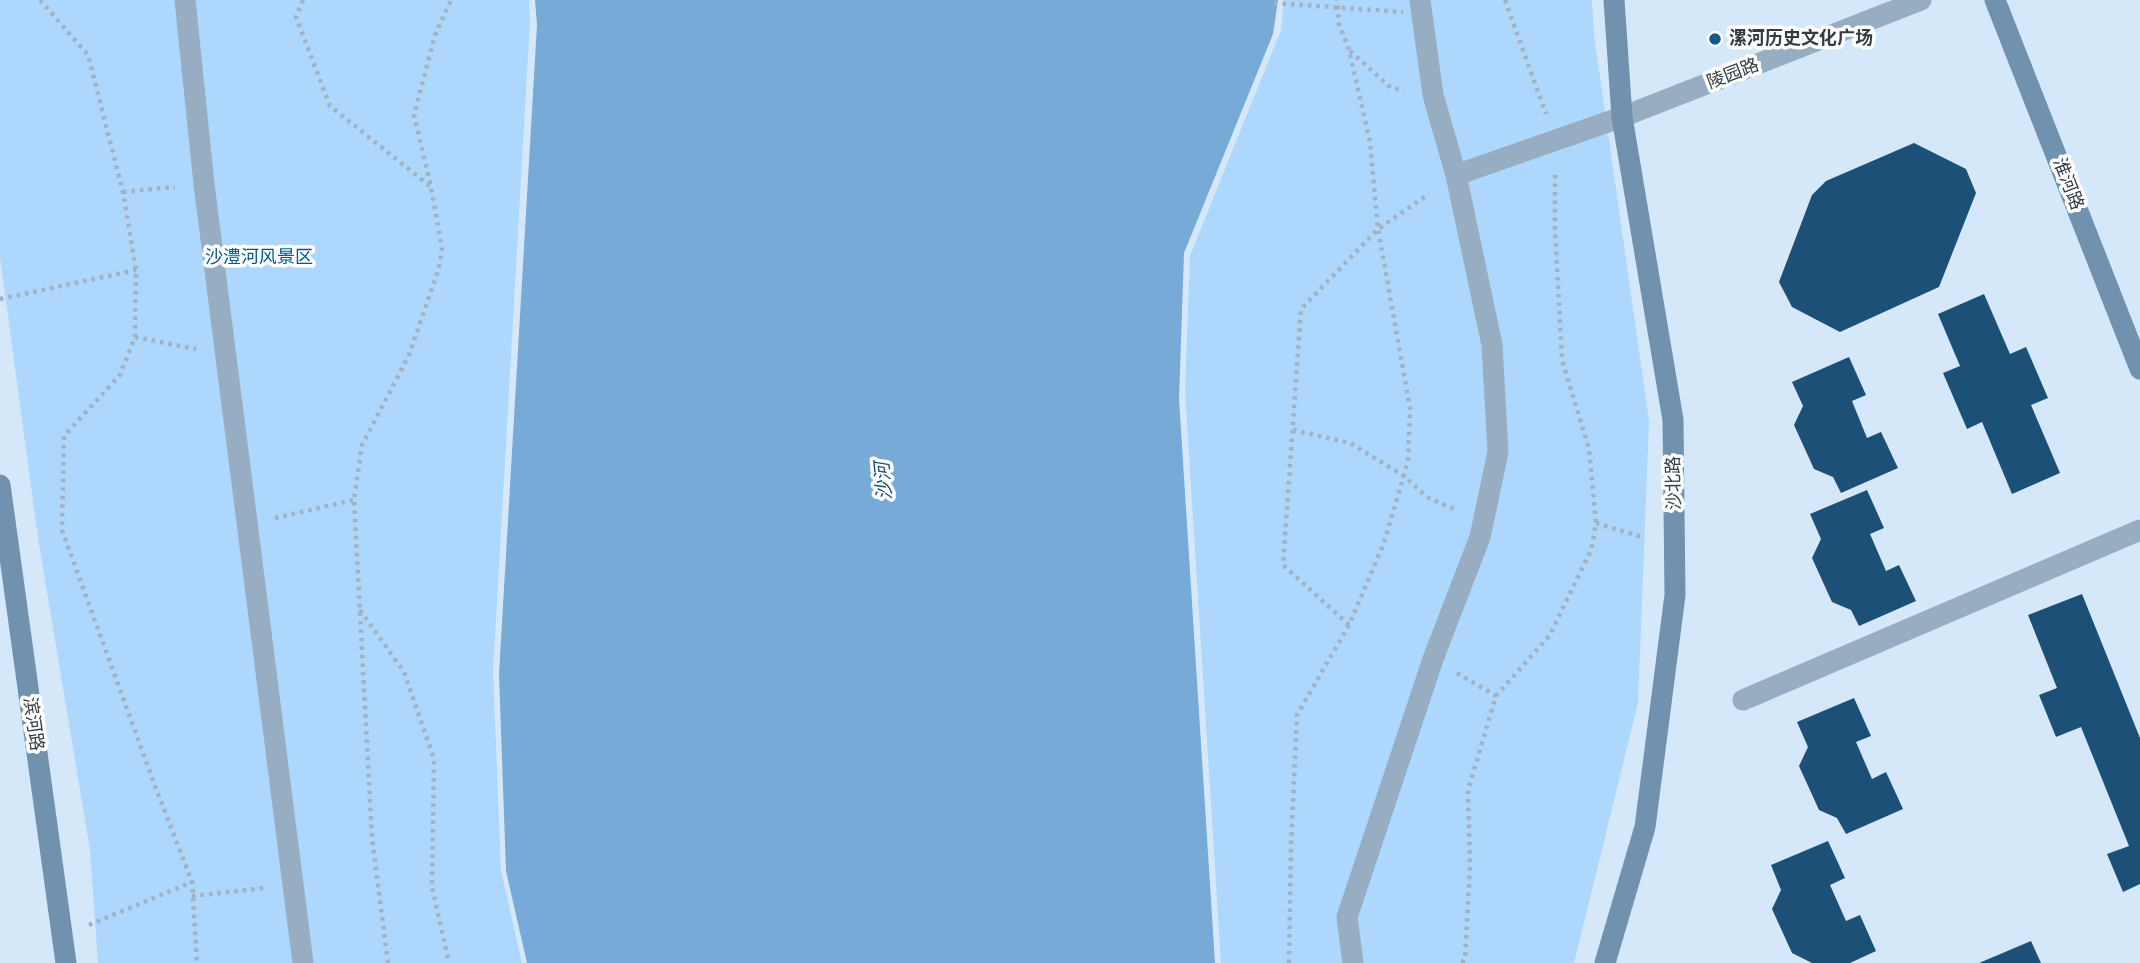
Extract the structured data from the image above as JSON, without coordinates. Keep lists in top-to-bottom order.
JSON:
{
  "streets": {
    "street": [
      "陵园路",
      "淮河路",
      "沙北路",
      "滨河路"
    ]
  },
  "crossings": [
    ["陵园路", "沙北路"]
  ],
  "water": ["沙河"],
  "parks": ["沙澧河风景区"],
  "places": ["漯河历史文化广场"]
}
